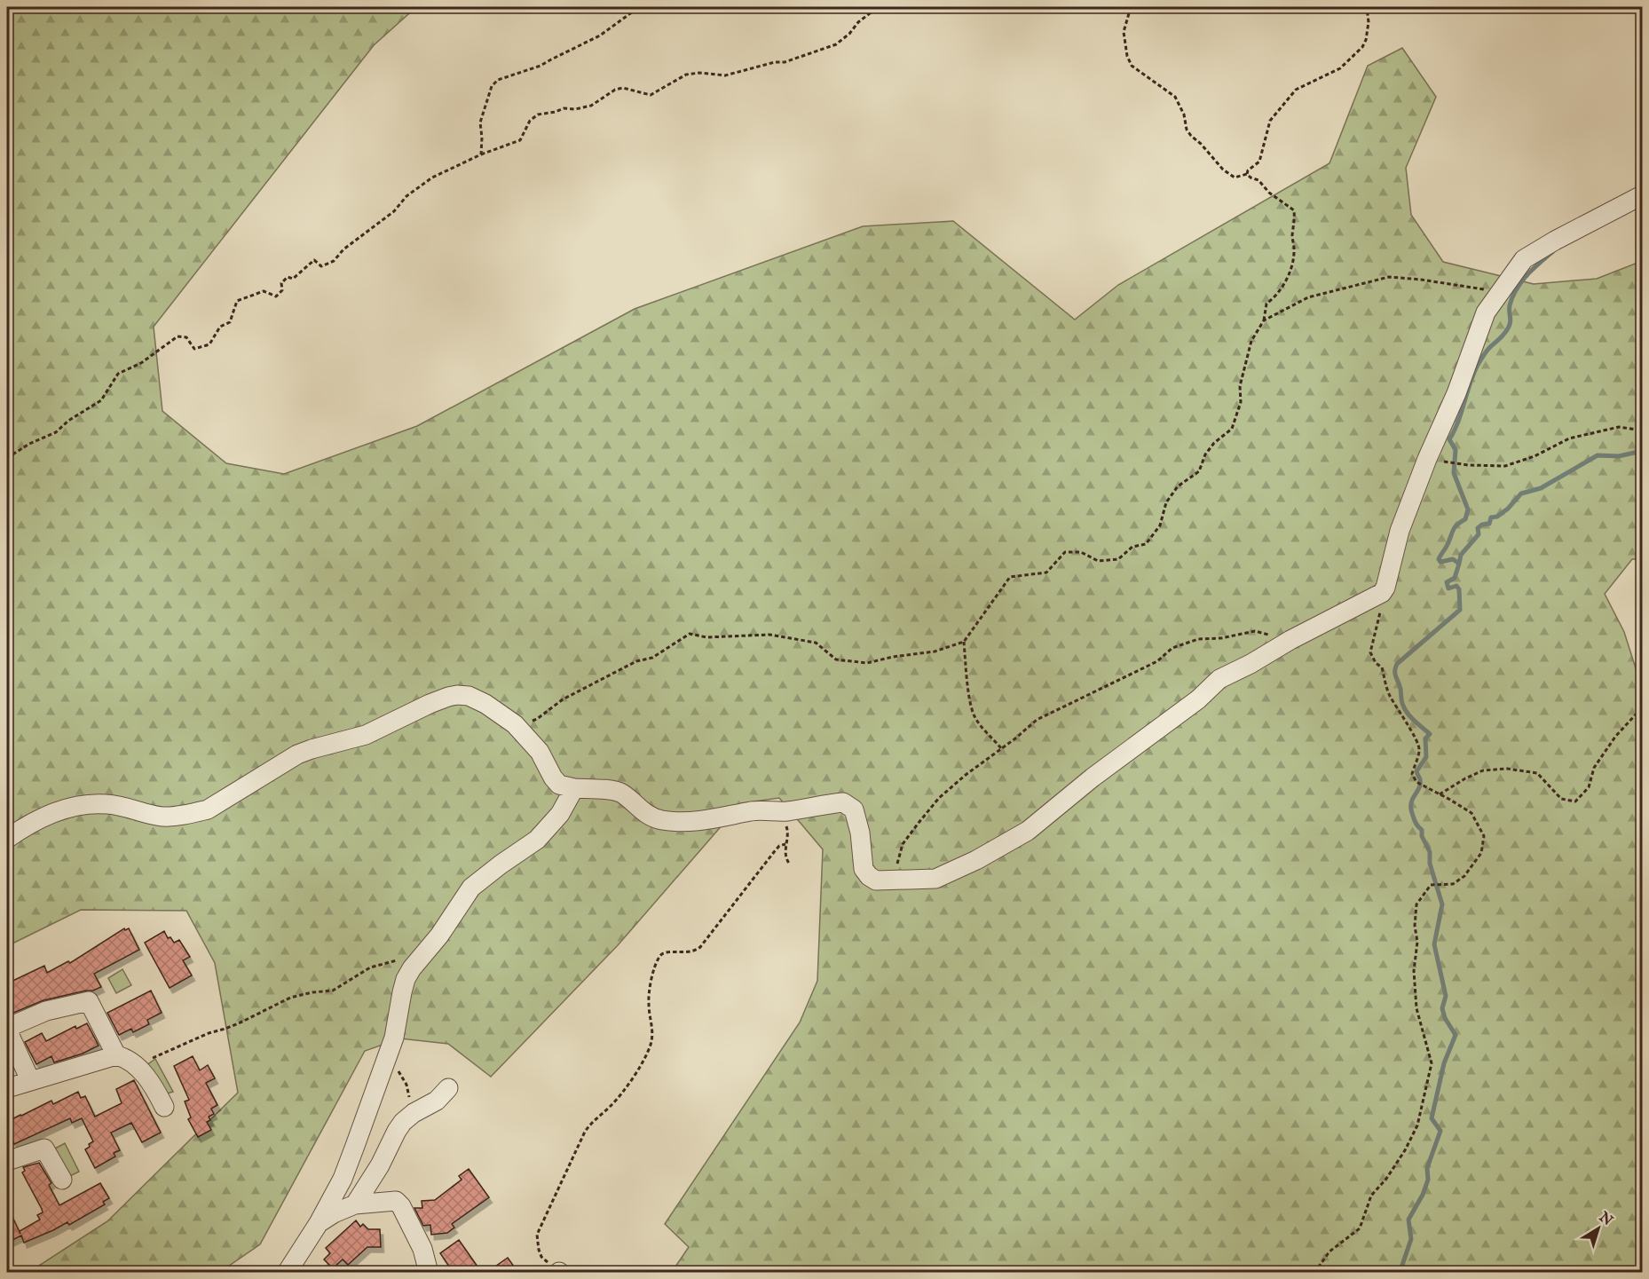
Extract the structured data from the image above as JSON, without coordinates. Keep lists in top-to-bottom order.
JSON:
{
  "north": "top right"
}
